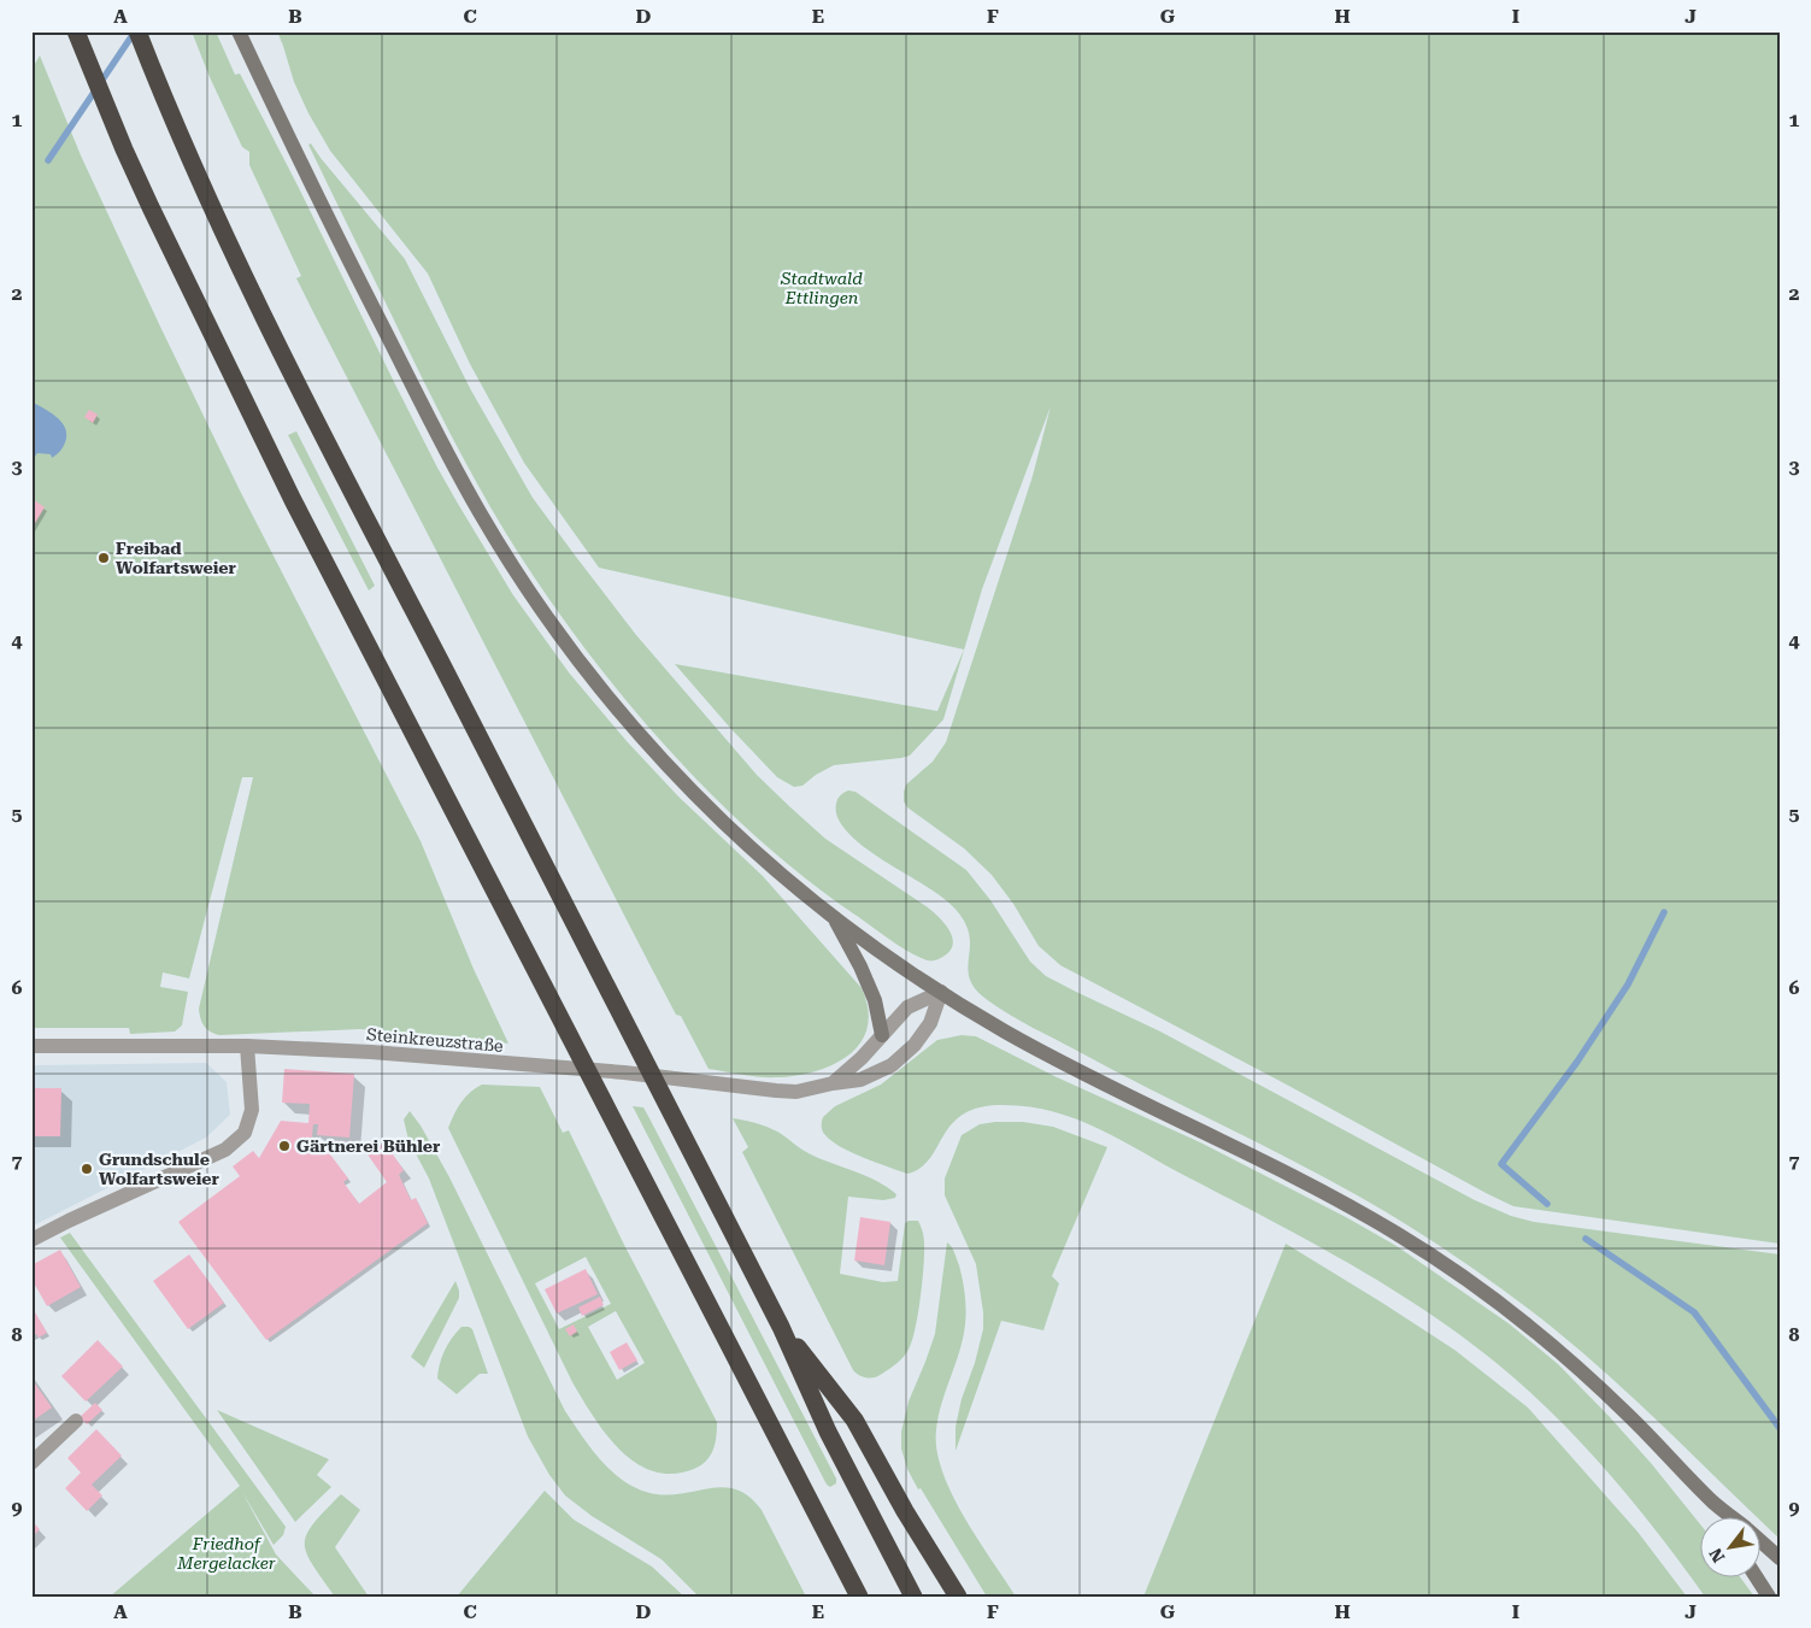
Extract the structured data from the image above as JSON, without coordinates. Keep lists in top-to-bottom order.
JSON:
{
  "streets": {
    "street": ["Steinkreuzstraße"]
  },
  "parks": ["Stadtwald Ettlingen", "Friedhof Mergelacker"],
  "places": ["Freibad Wolfartsweier", "Gärtnerei Bühler", "Grundschule Wolfartsweier"],
  "north": "bottom left",
  "grid": {
    "columns": [
      "A",
      "B",
      "C",
      "D",
      "E",
      "F",
      "G",
      "H",
      "I",
      "J"
    ],
    "rows": [
      "1",
      "2",
      "3",
      "4",
      "5",
      "6",
      "7",
      "8",
      "9"
    ]
  }
}
